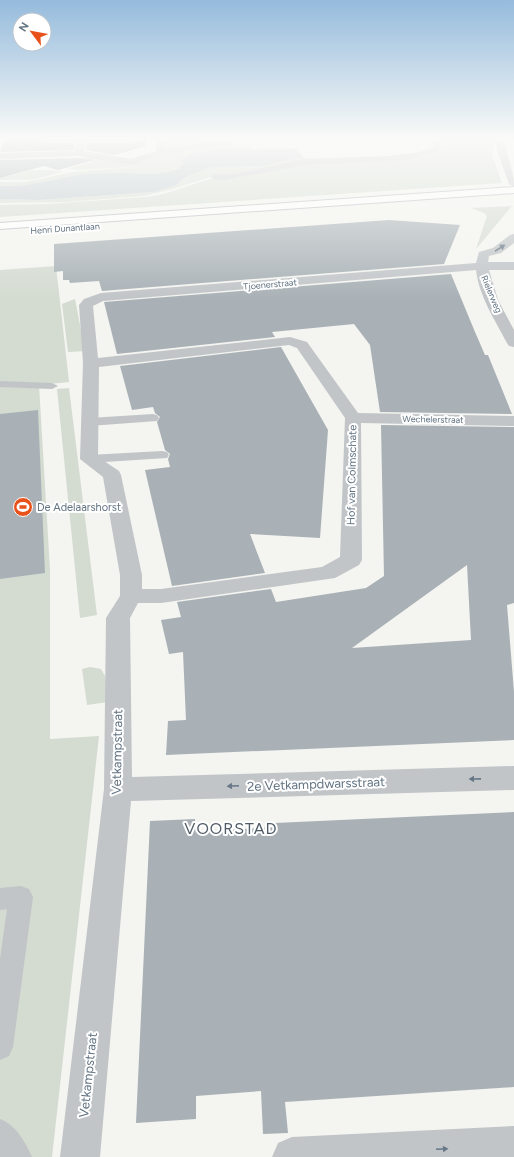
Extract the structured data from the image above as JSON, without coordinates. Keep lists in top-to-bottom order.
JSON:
{
  "streets": {
    "main road": ["Henri Dunantlaan"],
    "street": [
      "Tjoenerstraat",
      "Rielerweg",
      "Wechelerstraat",
      "Hof van Colmschate",
      "Vetkampstraat",
      "2e Vetkampdwarsstraat"
    ]
  },
  "crossings": [
    ["Tjoenerstraat", "Rielerweg"],
    ["Tjoenerstraat", "Hof van Colmschate"],
    ["Wechelerstraat", "Hof van Colmschate"],
    ["Hof van Colmschate", "Vetkampstraat"],
    ["Vetkampstraat", "2e Vetkampdwarsstraat"]
  ],
  "one_way": ["2e Vetkampdwarsstraat"],
  "districts": ["VOORSTAD"],
  "places": {
    "sports": ["De Adelaarshorst"]
  },
  "north": "top left"
}
